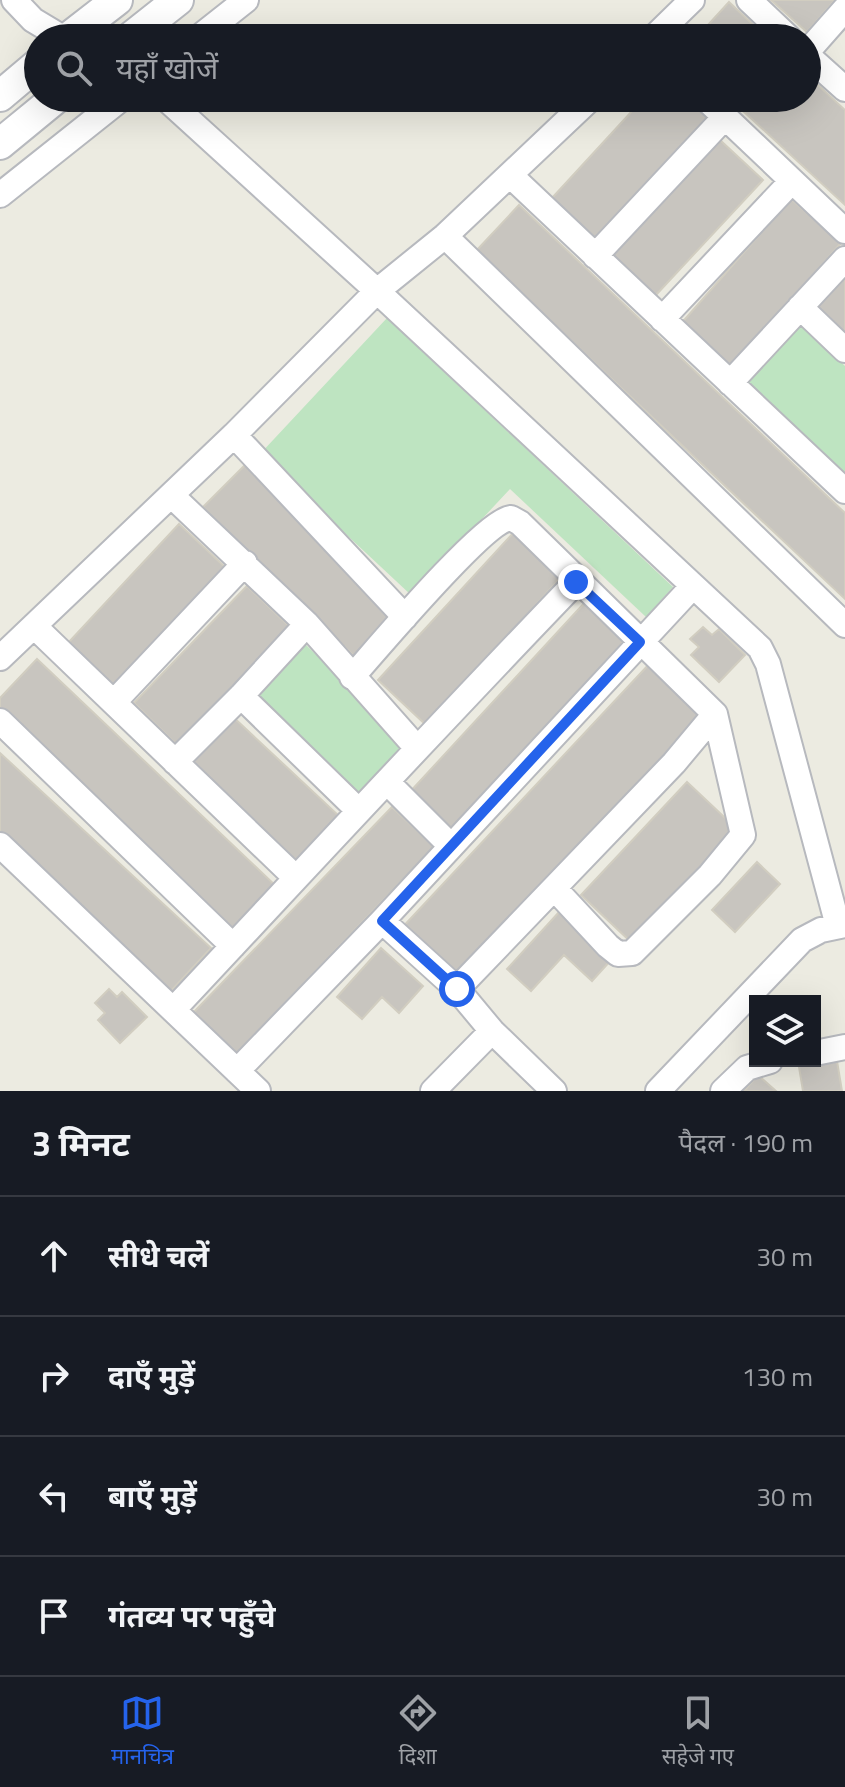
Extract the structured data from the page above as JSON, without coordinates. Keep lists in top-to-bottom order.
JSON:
{
  "page": {
    "search": "यहाँ खोजें",
    "heading": ["3 मिनट", "पैदल · 190 m"],
    "list": [
      ["सीधे चलें", "30 m"],
      ["दाएँ मुड़ें", "130 m"],
      ["बाएँ मुड़ें", "30 m"],
      "गंतव्य पर पहुँचे"
    ],
    "nav": ["मानचित्र", "दिशा", "सहेजे गए"]
  }
}
